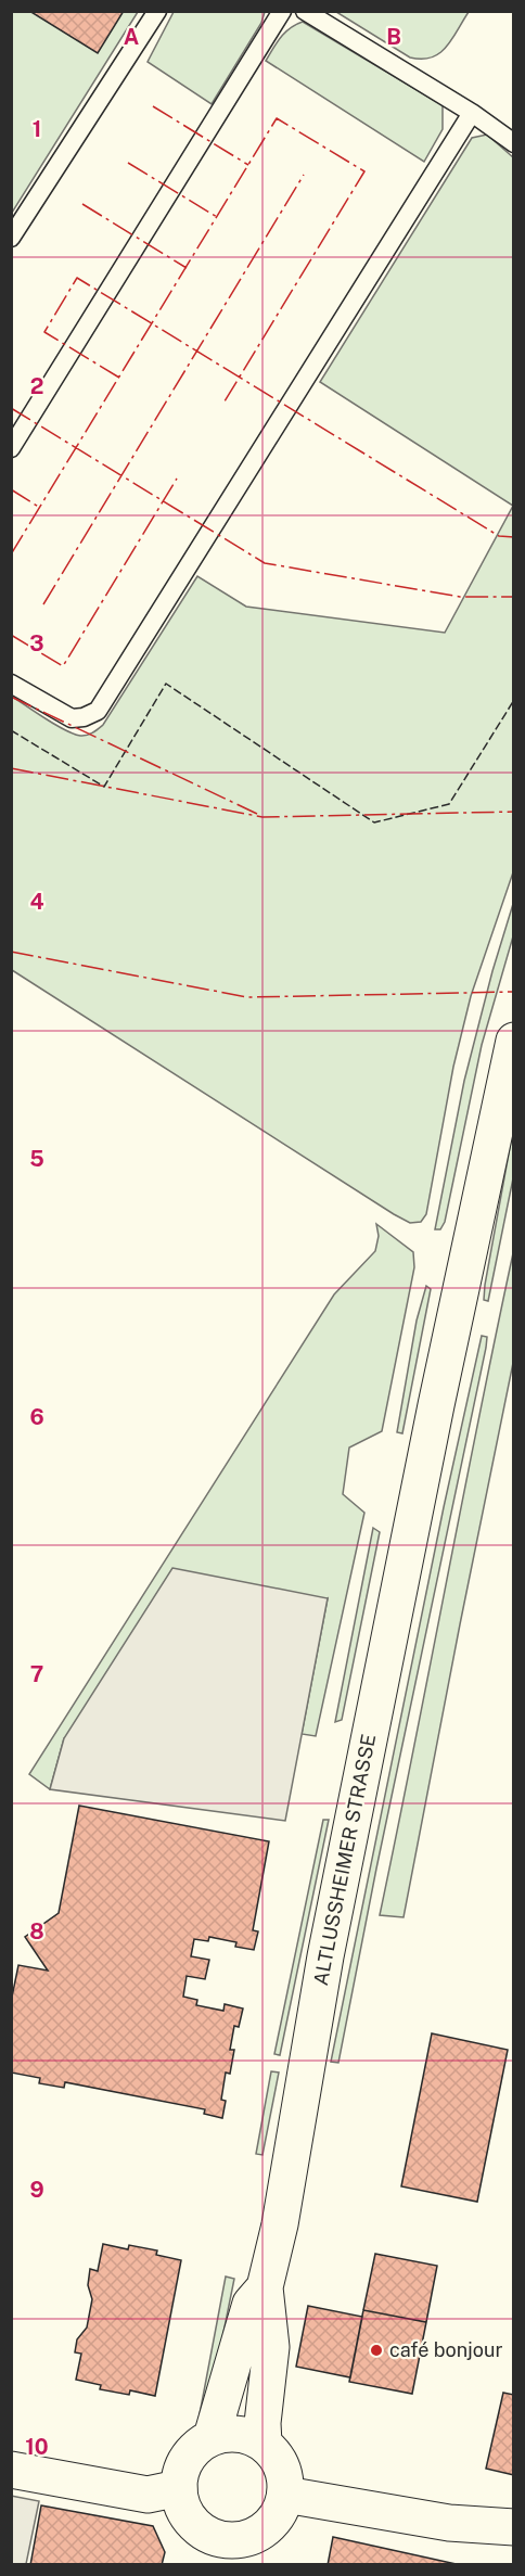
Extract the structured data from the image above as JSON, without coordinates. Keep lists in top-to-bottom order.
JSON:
{
  "streets": {
    "street": ["ALTLUSSHEIMER STRASSE"]
  },
  "places": ["café bonjour"],
  "grid": {
    "columns": ["A", "B"],
    "rows": [
      "1",
      "2",
      "3",
      "4",
      "5",
      "6",
      "7",
      "8",
      "9",
      "10"
    ]
  }
}
